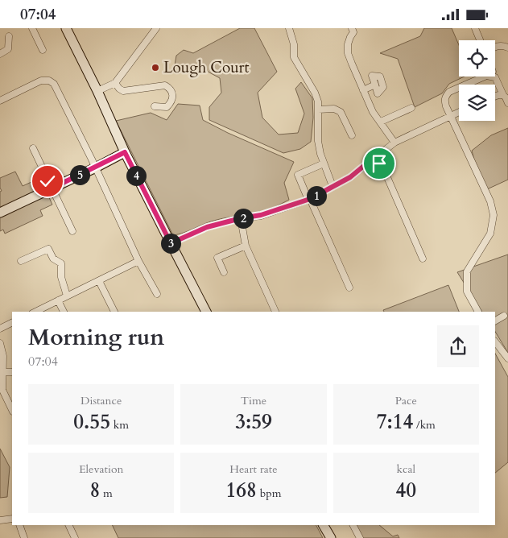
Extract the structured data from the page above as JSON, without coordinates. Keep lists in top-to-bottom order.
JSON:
{
  "places": ["Lough Court"],
  "page": {
    "status": "07:04",
    "pins": [
      "5",
      "4",
      "1",
      "2",
      "3"
    ],
    "heading": ["Morning run", "07:04"],
    "stats": [
      ["Distance", "0.55 km"],
      ["Time", "3:59"],
      ["Pace", "7:14 /km"],
      ["Elevation", "8 m"],
      ["Heart rate", "168 bpm"],
      ["kcal", "40"]
    ]
  }
}
